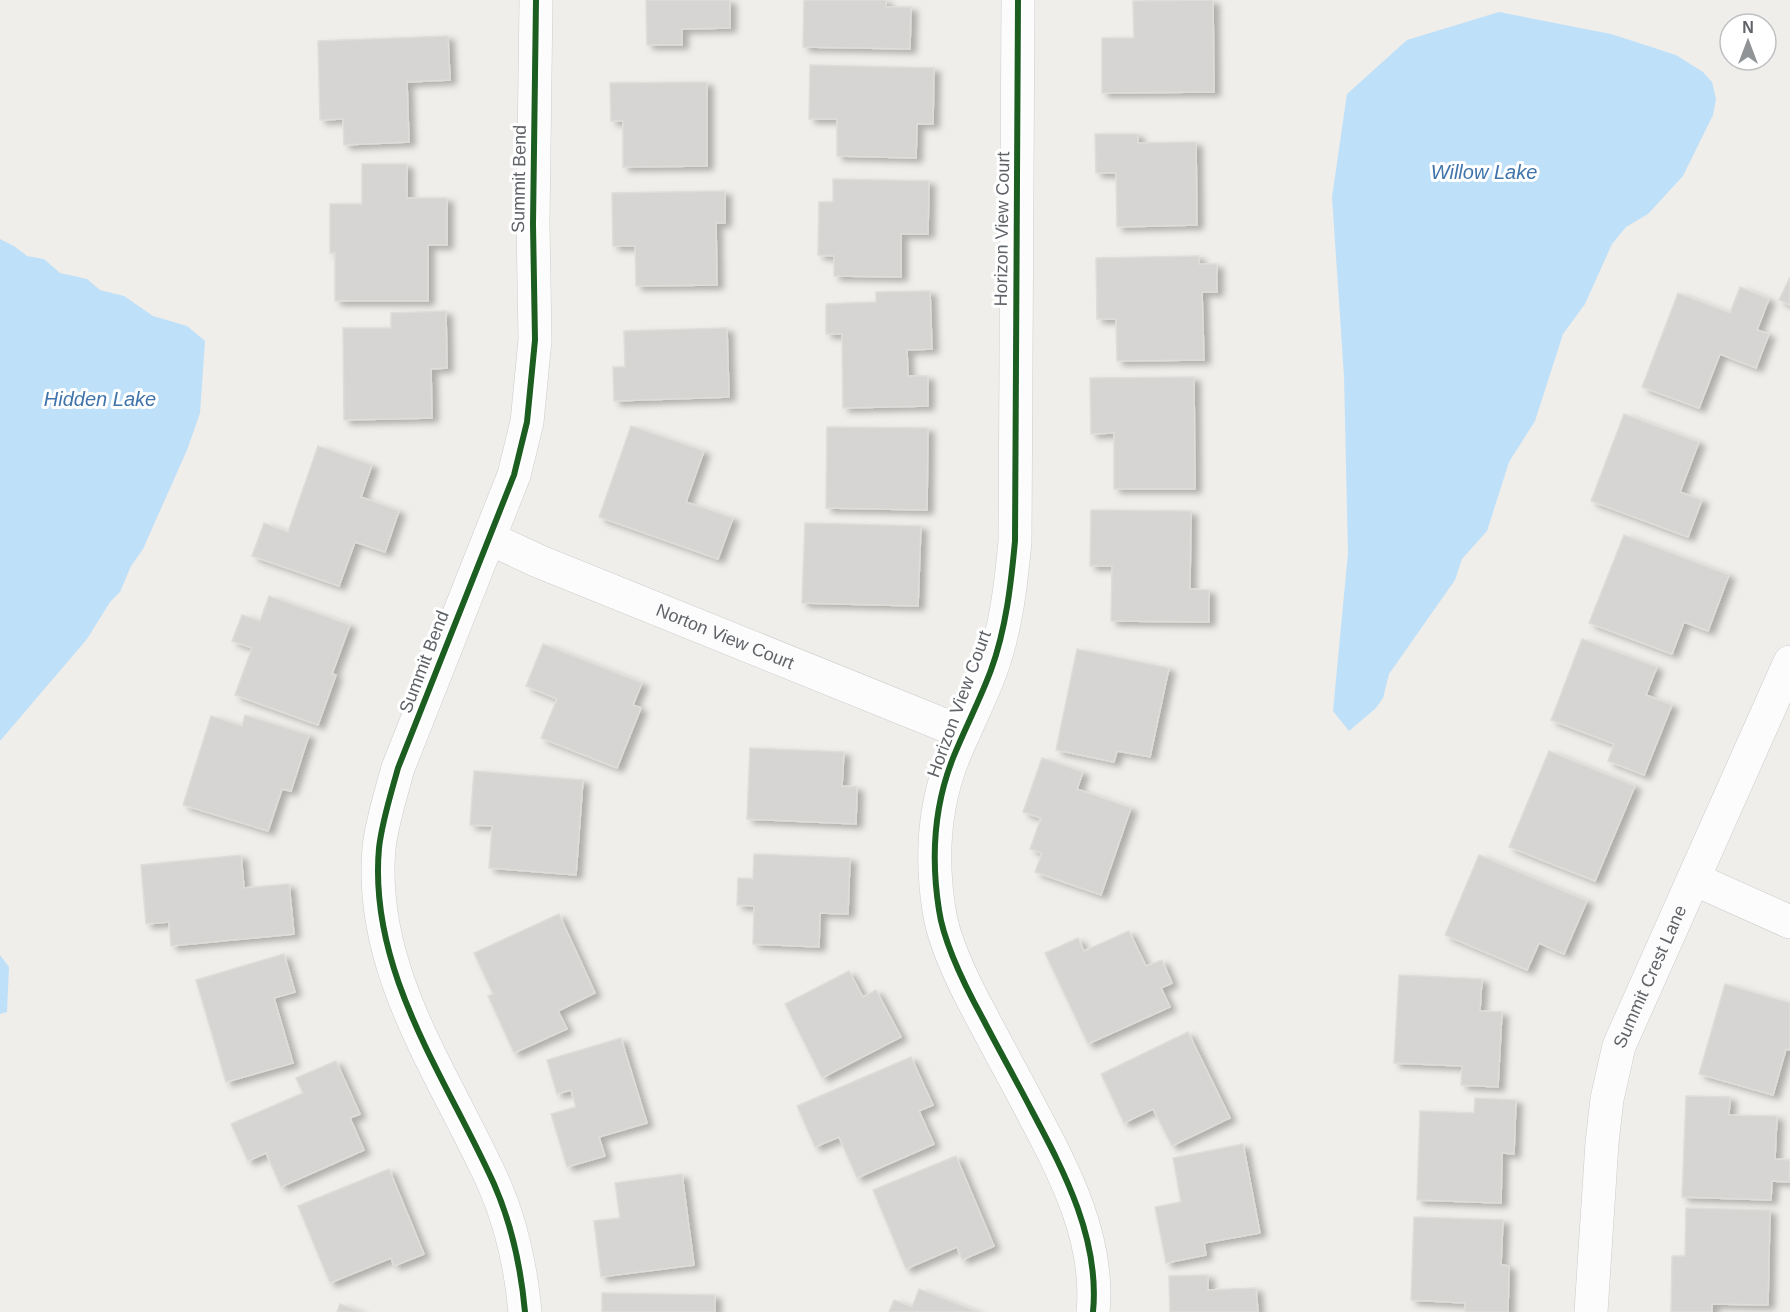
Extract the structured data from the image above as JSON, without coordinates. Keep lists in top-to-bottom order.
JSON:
{
  "streets": {
    "street": [
      "Summit Bend",
      "Horizon View Court",
      "Norton View Court",
      "Summit Crest Lane"
    ]
  },
  "crossings": [
    ["Summit Bend", "Norton View Court"],
    ["Horizon View Court", "Norton View Court"]
  ],
  "water": ["Willow Lake", "Hidden Lake"],
  "north": "top"
}
